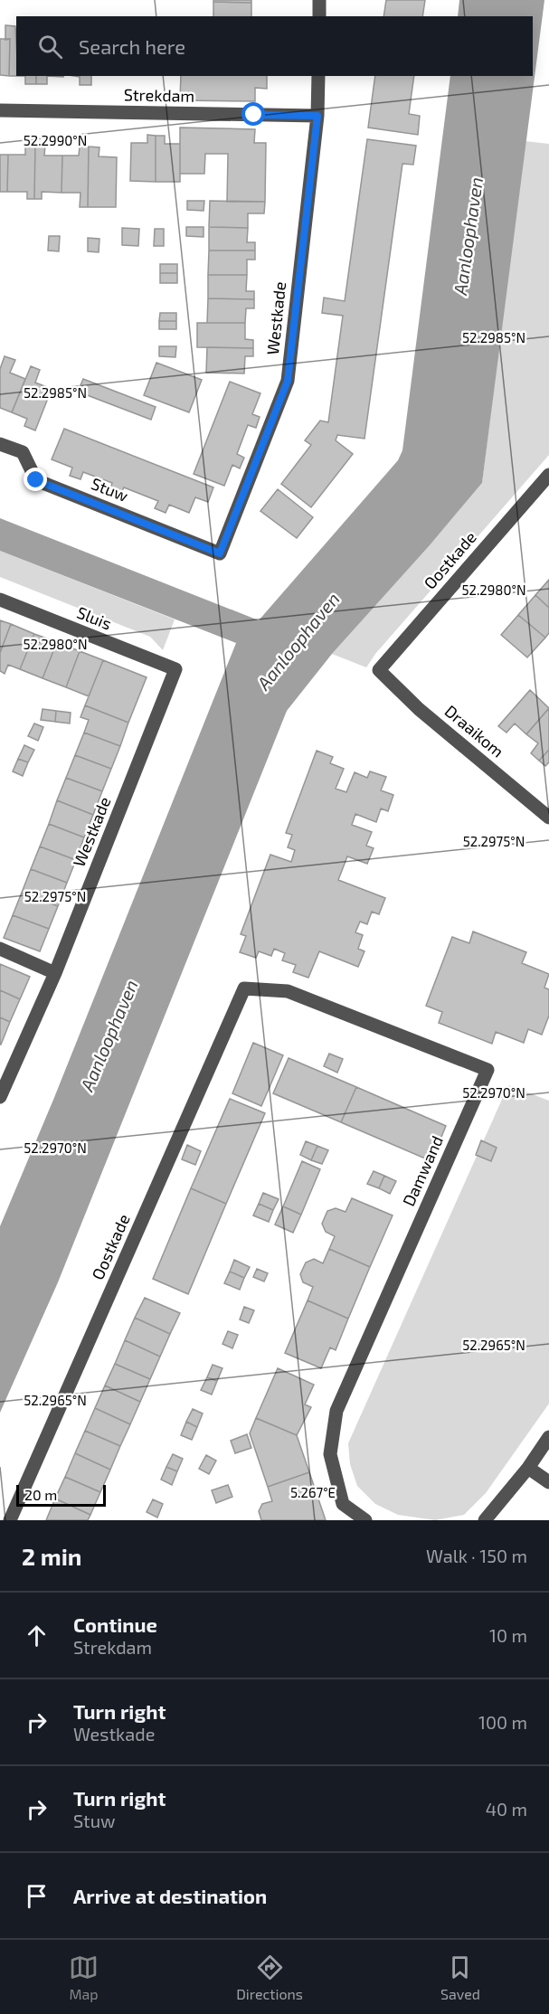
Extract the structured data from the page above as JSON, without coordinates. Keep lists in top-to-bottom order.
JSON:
{
  "streets": {
    "street": [
      "Strekdam",
      "Westkade",
      "Stuw",
      "Oostkade",
      "Sluis",
      "Draaikom",
      "Damwand"
    ]
  },
  "crossings": [
    ["Strekdam", "Westkade"],
    ["Westkade", "Stuw"],
    ["Westkade", "Sluis"],
    ["Oostkade", "Draaikom"],
    ["Oostkade", "Damwand"]
  ],
  "water": ["Aanloophaven"],
  "scale_bar": "20 m",
  "page": {
    "search": "Search here",
    "scale": "20 m",
    "heading": ["2 min", "Walk · 150 m"],
    "list": [
      ["Continue", "Strekdam", "10 m"],
      ["Turn right", "Westkade", "100 m"],
      ["Turn right", "Stuw", "40 m"],
      "Arrive at destination"
    ],
    "nav": ["Map", "Directions", "Saved"]
  },
  "coordinates": [
    "52.2990°N",
    "52.2985°N",
    "52.2980°N",
    "52.2975°N",
    "52.2970°N",
    "52.2965°N",
    "5.267°E"
  ]
}
